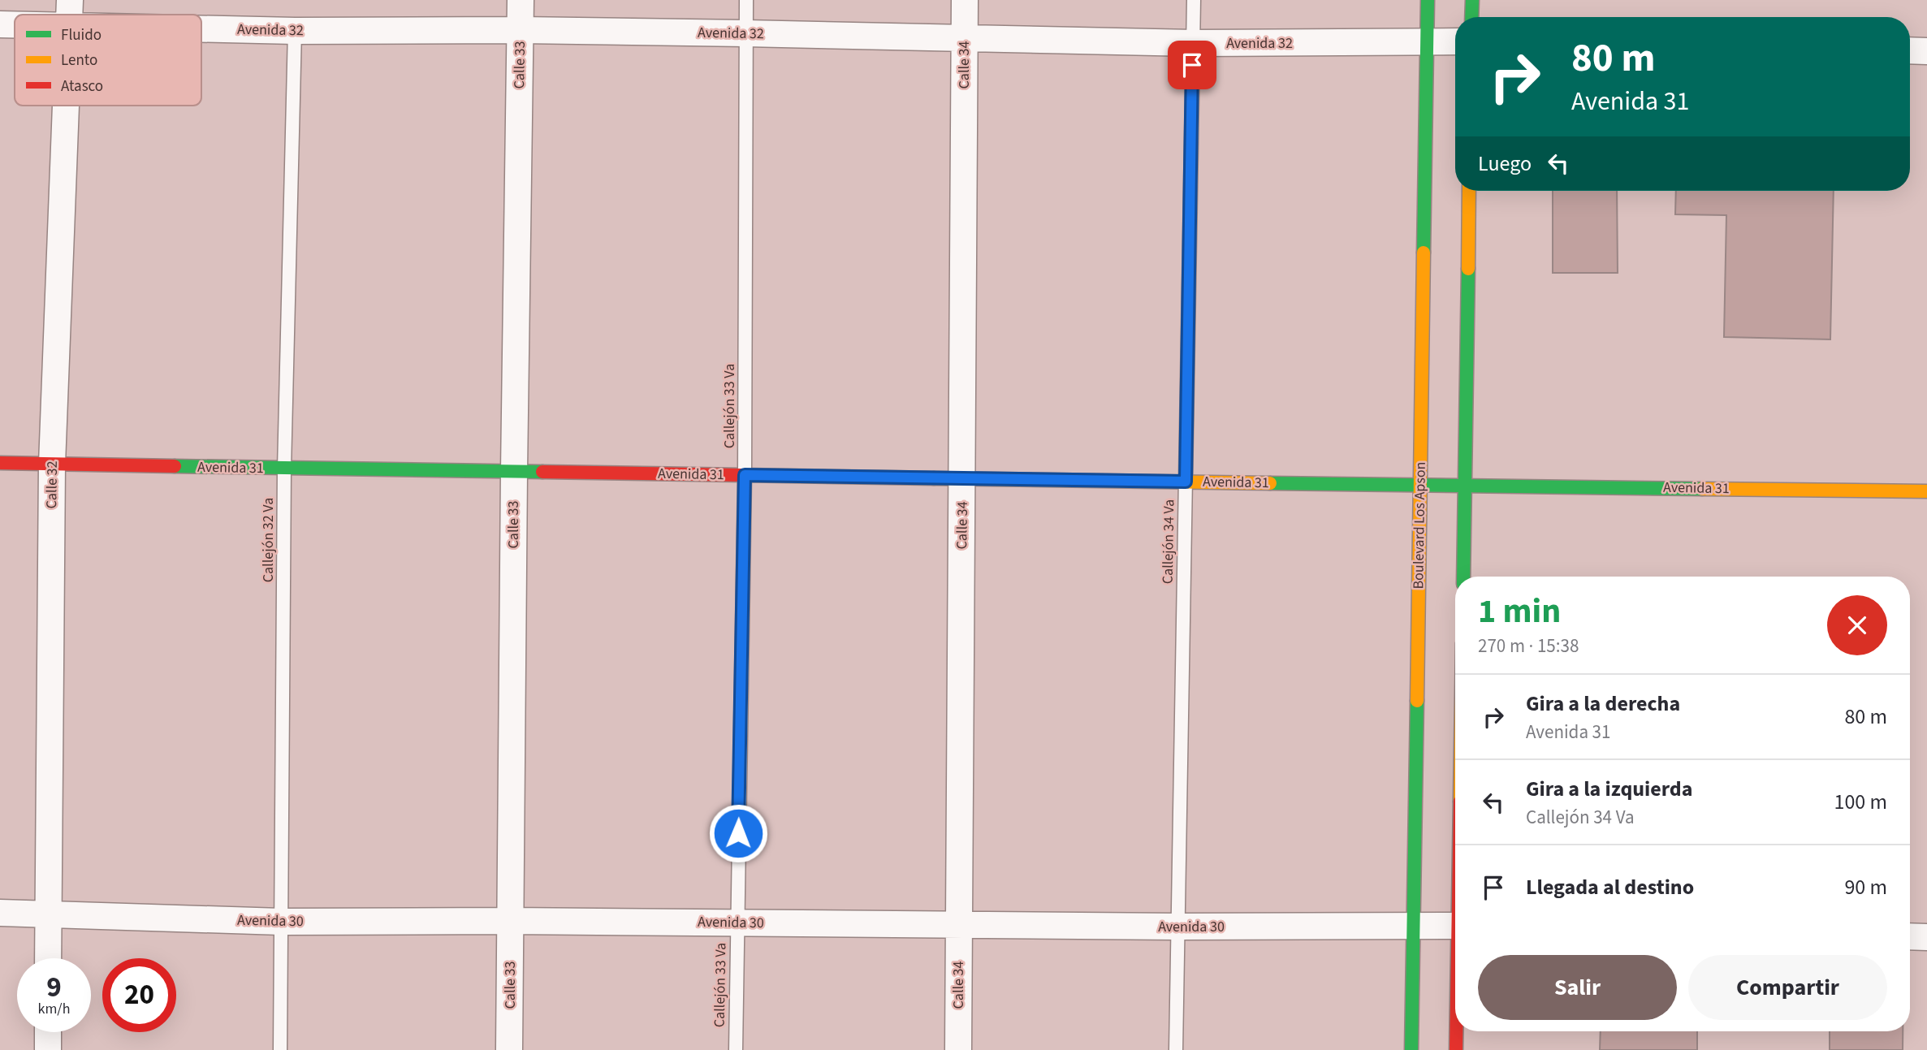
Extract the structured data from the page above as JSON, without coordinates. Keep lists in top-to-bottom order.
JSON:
{
  "streets": {
    "street": [
      "Avenida 32",
      "Calle 33",
      "Calle 34",
      "Avenida 31",
      "Calle 32",
      "Boulevard Los Apson",
      "Avenida 30"
    ],
    "lane": ["Callejón 33 Va", "Callejón 32 Va", "Callejón 34 Va"]
  },
  "crossings": [
    ["Avenida 32", "Calle 33"],
    ["Avenida 32", "Calle 34"],
    ["Avenida 32", "Callejón 33 Va"],
    ["Avenida 32", "Boulevard Los Apson"],
    ["Avenida 32", "Callejón 32 Va"],
    ["Avenida 32", "Callejón 34 Va"],
    ["Calle 33", "Avenida 31"],
    ["Calle 33", "Avenida 30"],
    ["Calle 34", "Avenida 31"],
    ["Calle 34", "Avenida 30"],
    ["Callejón 33 Va", "Avenida 31"],
    ["Callejón 33 Va", "Avenida 30"],
    ["Avenida 31", "Calle 32"],
    ["Avenida 31", "Boulevard Los Apson"],
    ["Avenida 31", "Callejón 32 Va"],
    ["Avenida 31", "Callejón 34 Va"],
    ["Calle 32", "Avenida 30"],
    ["Boulevard Los Apson", "Avenida 30"],
    ["Callejón 32 Va", "Avenida 30"],
    ["Callejón 34 Va", "Avenida 30"]
  ],
  "legend": ["Fluido", "Lento", "Atasco"],
  "page": {
    "turn": ["80 m", "Avenida 31"],
    "then": "Luego",
    "heading": ["1 min", "270 m · 15:38"],
    "list": [
      {
        "name": "Gira a la derecha",
        "note": "Avenida 31",
        "value": "80 m"
      },
      {
        "name": "Gira a la izquierda",
        "note": "Callejón 34 Va",
        "value": "100 m"
      },
      {
        "name": "Llegada al destino",
        "value": "90 m"
      }
    ],
    "buttons": ["Salir", "Compartir"],
    "speed": "9 km/h",
    "limit": "20"
  }
}
